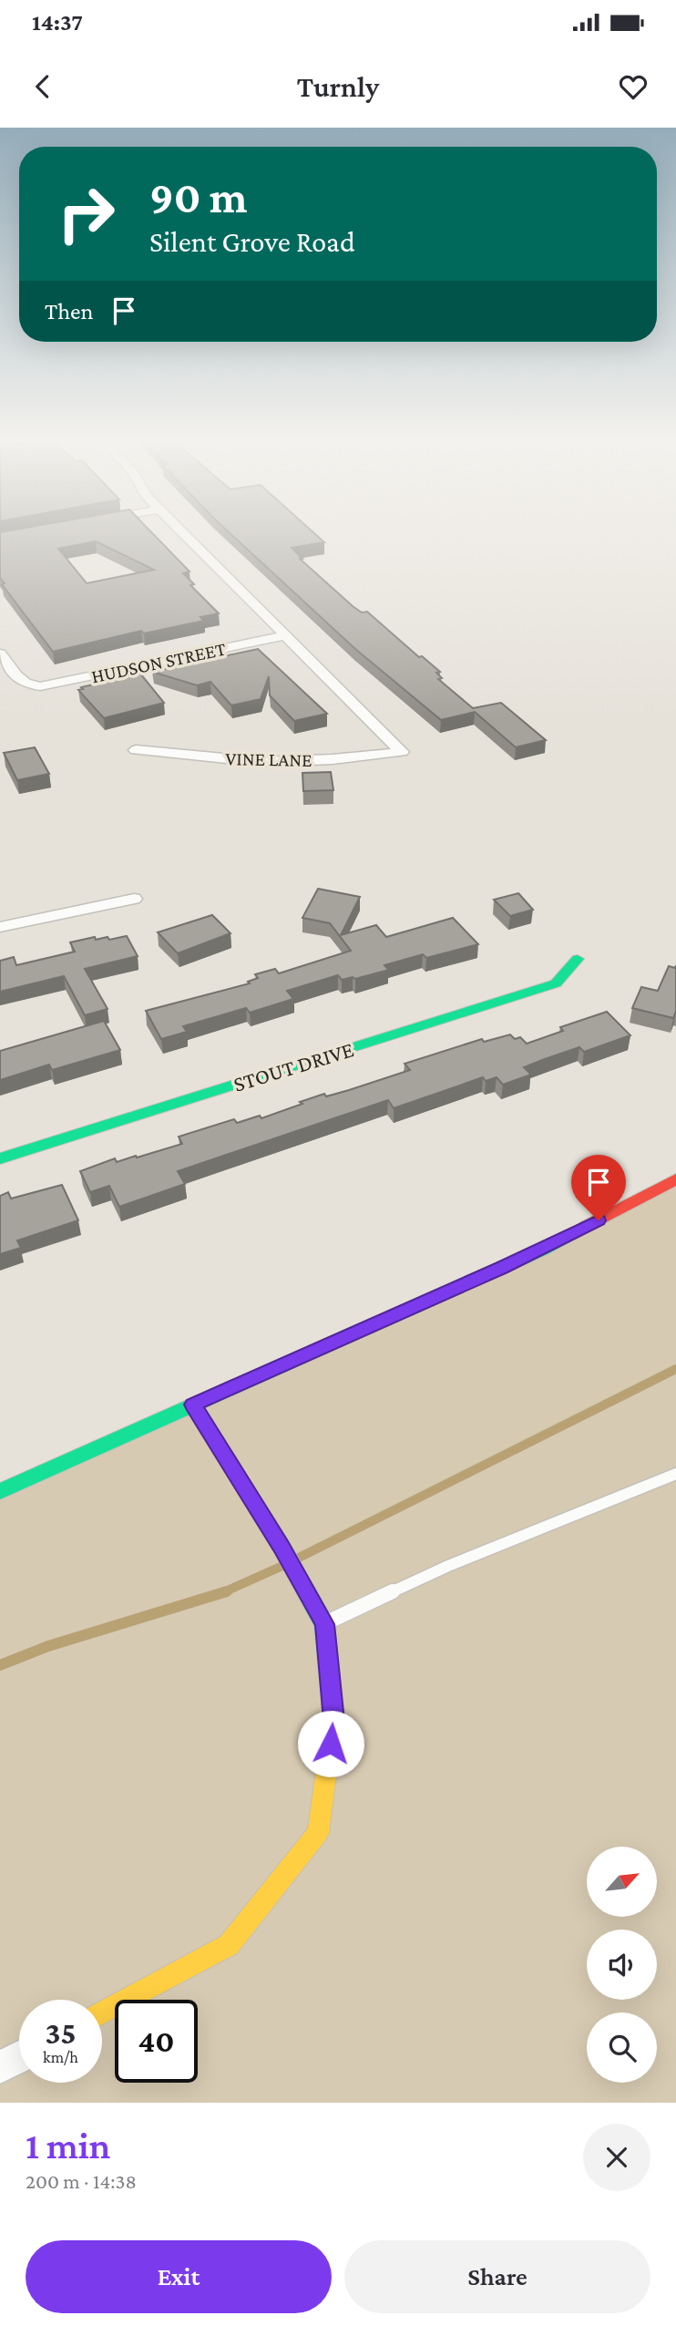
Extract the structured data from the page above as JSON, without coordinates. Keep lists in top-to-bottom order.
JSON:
{
  "streets": {
    "street": ["HUDSON STREET", "VINE LANE", "STOUT DRIVE"]
  },
  "crossings": [
    ["HUDSON STREET", "VINE LANE"]
  ],
  "north": "top right",
  "page": {
    "status": "14:37",
    "header": "Turnly",
    "turn": ["90 m", "Silent Grove Road"],
    "then": "Then",
    "speed": "35 km/h",
    "limit": "40",
    "heading": ["1 min", "200 m · 14:38"],
    "buttons": ["Exit", "Share"]
  }
}
